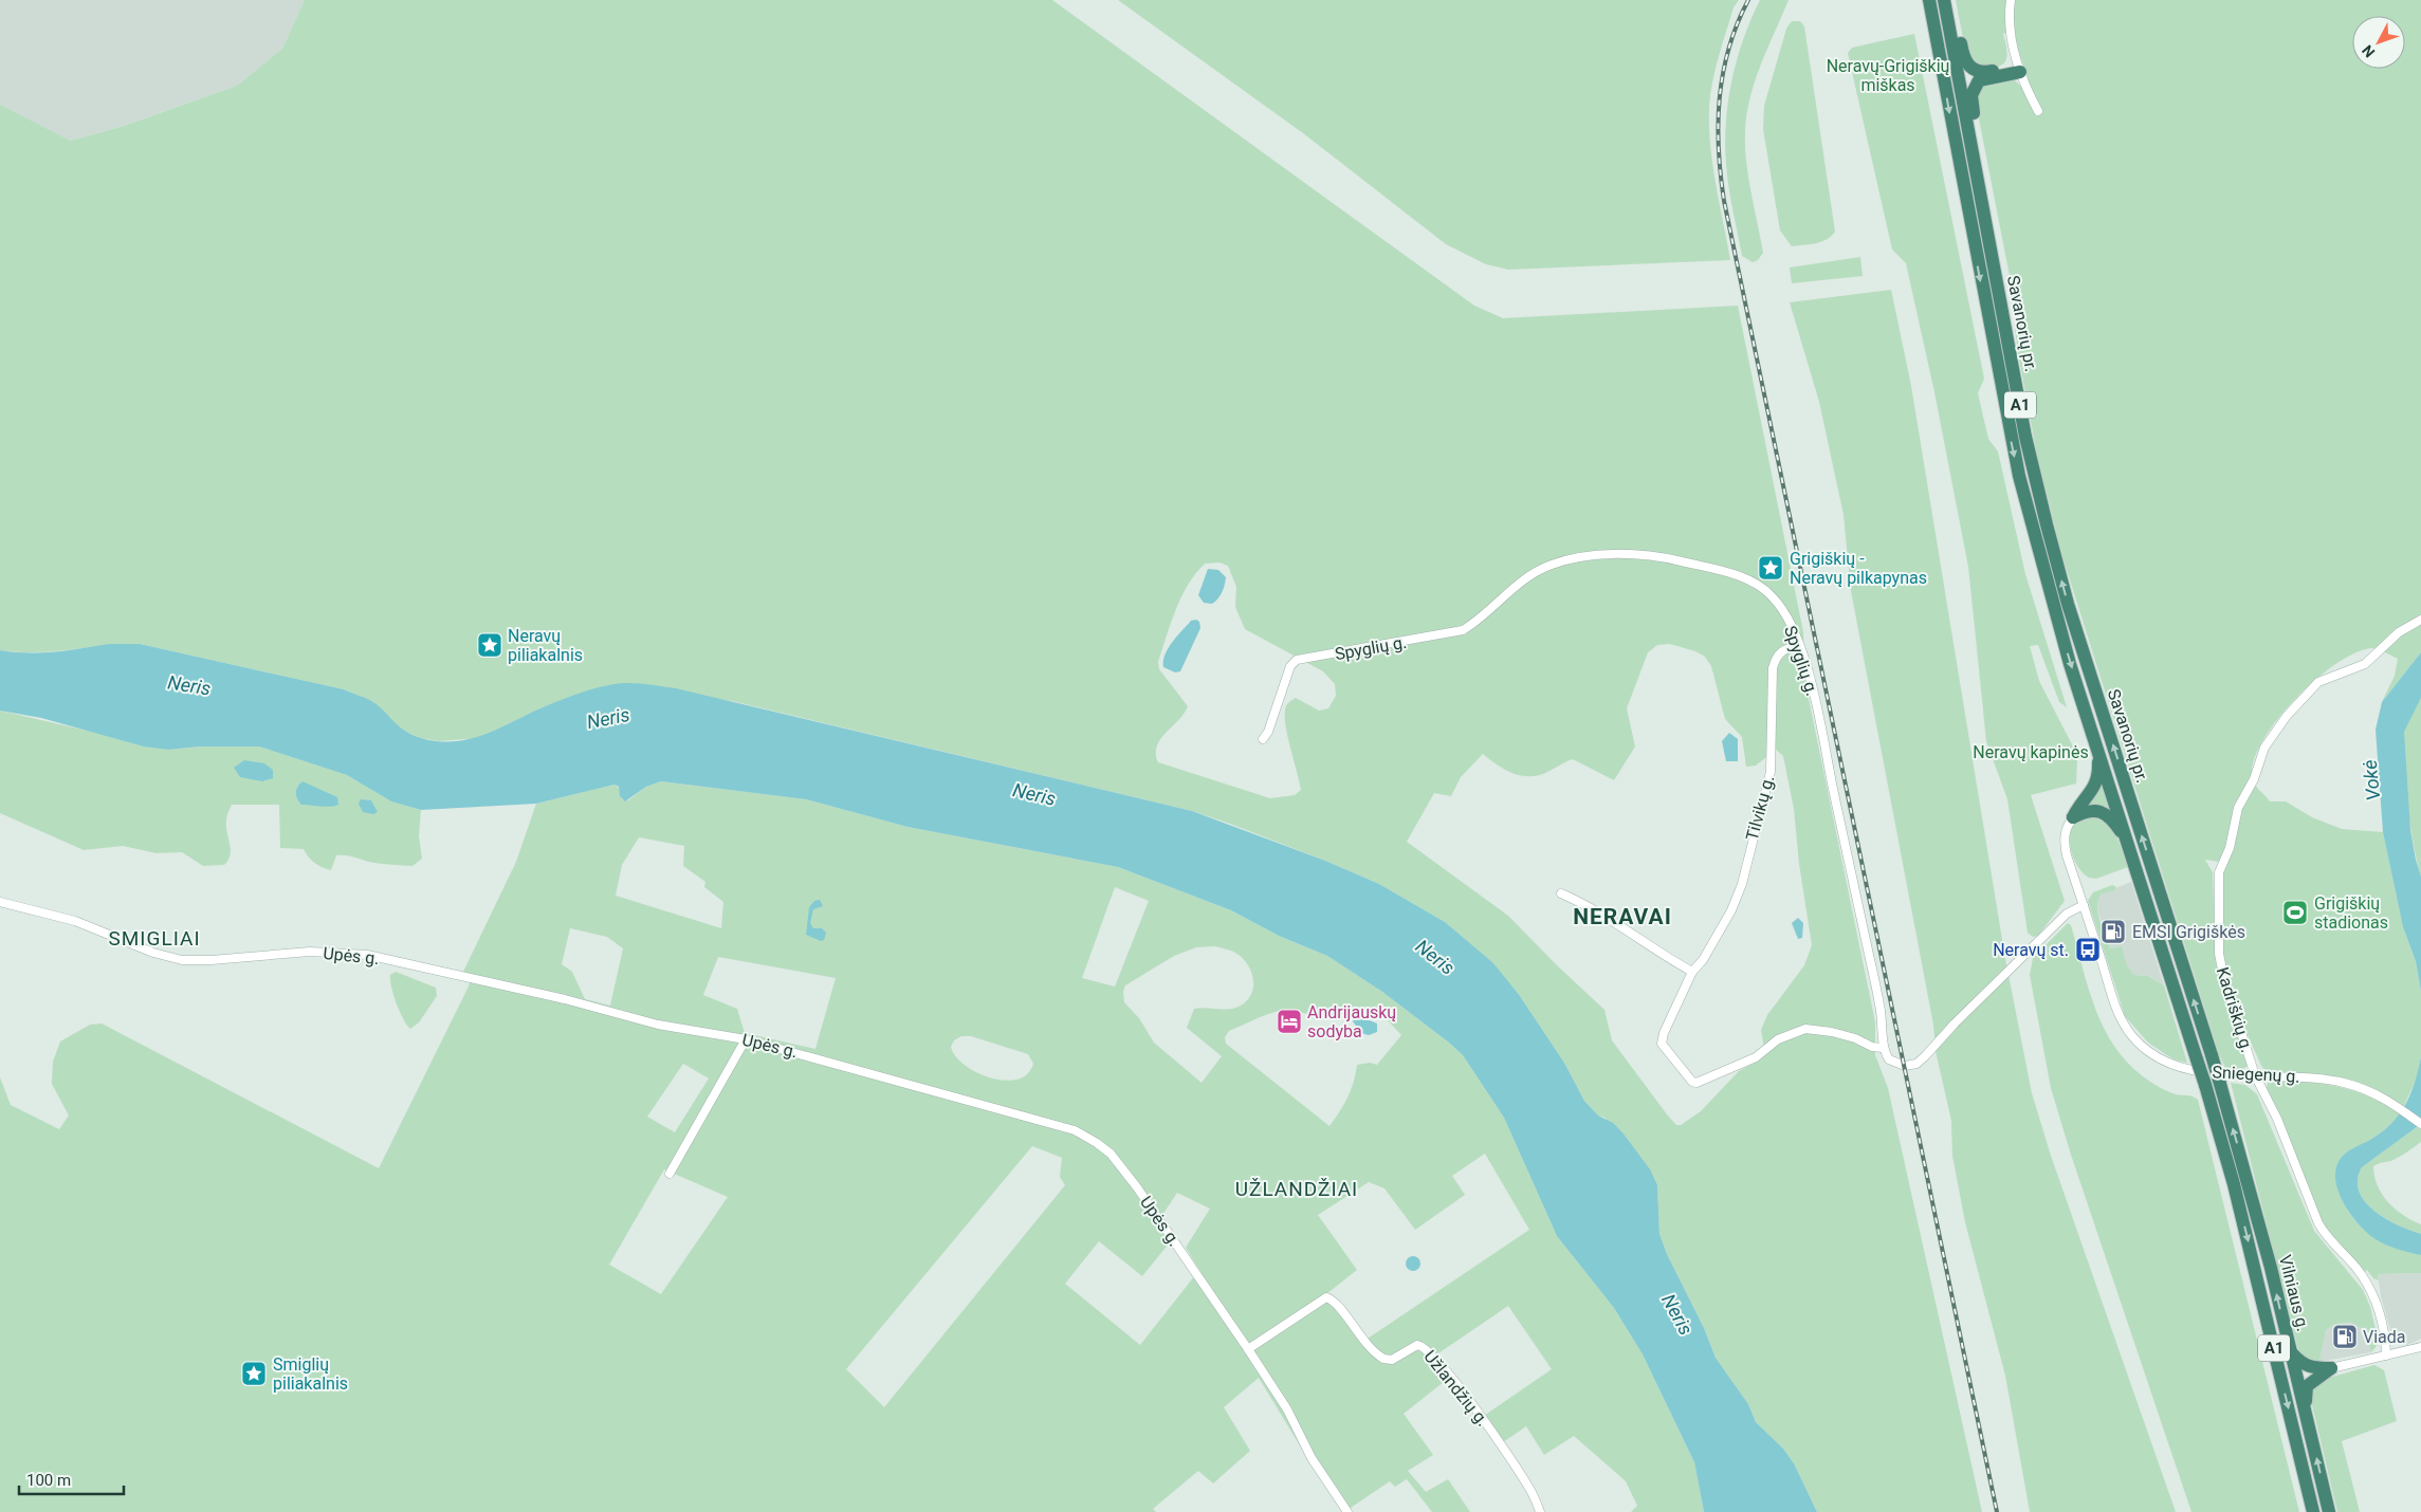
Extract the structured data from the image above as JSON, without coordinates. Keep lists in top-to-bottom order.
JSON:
{
  "streets": {
    "highway": ["Savanorių pr.", "A1", "Vilniaus g."],
    "street": [
      "Spyglių g.",
      "Tilvikų g.",
      "Upės g.",
      "Kadriškių g.",
      "Sniegenų g.",
      "Užlandžių g."
    ]
  },
  "crossings": [
    ["Savanorių pr.", "A1"],
    ["Savanorių pr.", "Vilniaus g."],
    ["A1", "Vilniaus g."],
    ["Spyglių g.", "Tilvikų g."],
    ["Upės g.", "Užlandžių g."],
    ["Kadriškių g.", "Sniegenų g."]
  ],
  "districts": ["NERAVAI", "SMIGLIAI", "UŽLANDŽIAI"],
  "water": ["Neris", "Vokė"],
  "parks": ["Neravų-Grigiškių miškas", "Neravų kapinės"],
  "places": {
    "place": ["Grigiškių - Neravų pilkapynas", "Neravų piliakalnis", "Smiglių piliakalnis"],
    "sports": ["Grigiškių stadionas"],
    "fuel station": ["EMSI Grigiškės", "Viada"],
    "bus stop": ["Neravų st."],
    "hotel": ["Andrijauskų sodyba"]
  },
  "scale_bar": "100 m",
  "north": "bottom left"
}
